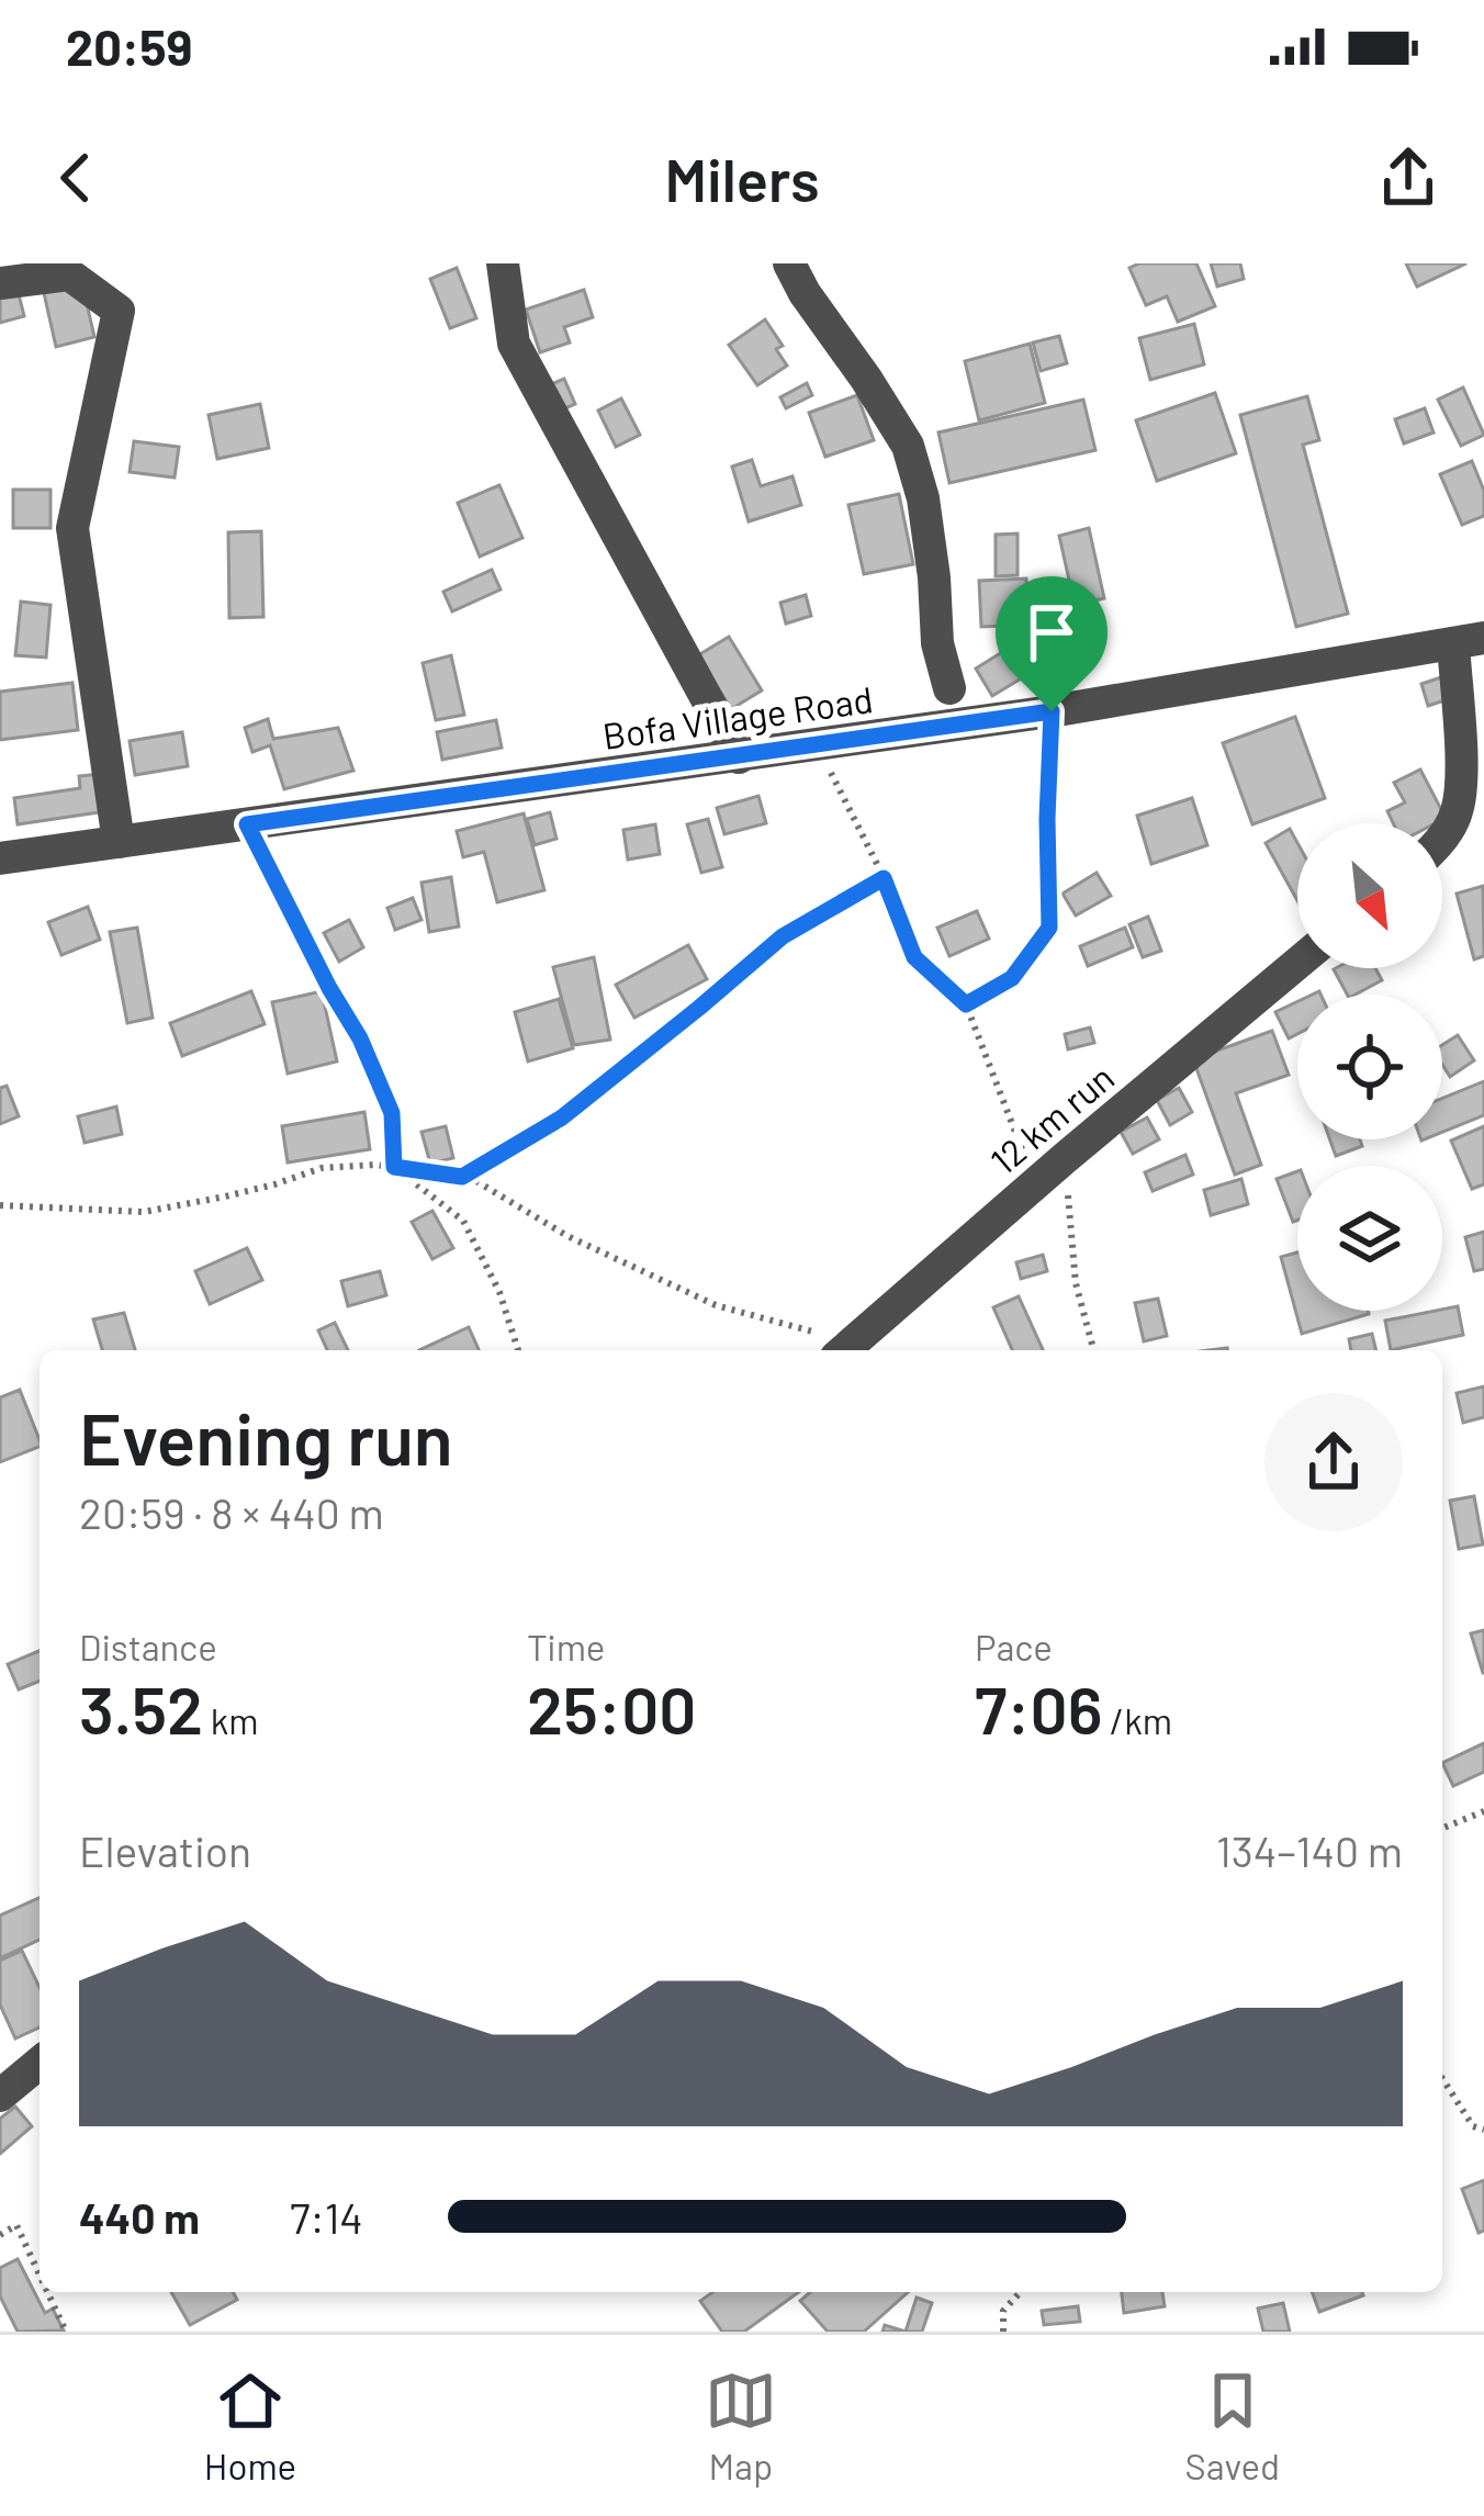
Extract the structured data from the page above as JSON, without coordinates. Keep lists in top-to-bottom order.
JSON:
{
  "streets": {
    "street": ["Bofa Village Road", "12 km run"]
  },
  "north": "bottom right",
  "page": {
    "status": "20:59",
    "header": "Milers",
    "heading": ["Evening run", "20:59 · 8 × 440 m"],
    "stats": [
      ["Distance", "3.52 km"],
      ["Time", "25:00"],
      ["Pace", "7:06 /km"]
    ],
    "chart": ["Elevation", "134–140 m"],
    "list": [
      {
        "name": "440 m",
        "note": "7:14"
      }
    ],
    "tabs": ["Home", "Map", "Saved"]
  }
}
